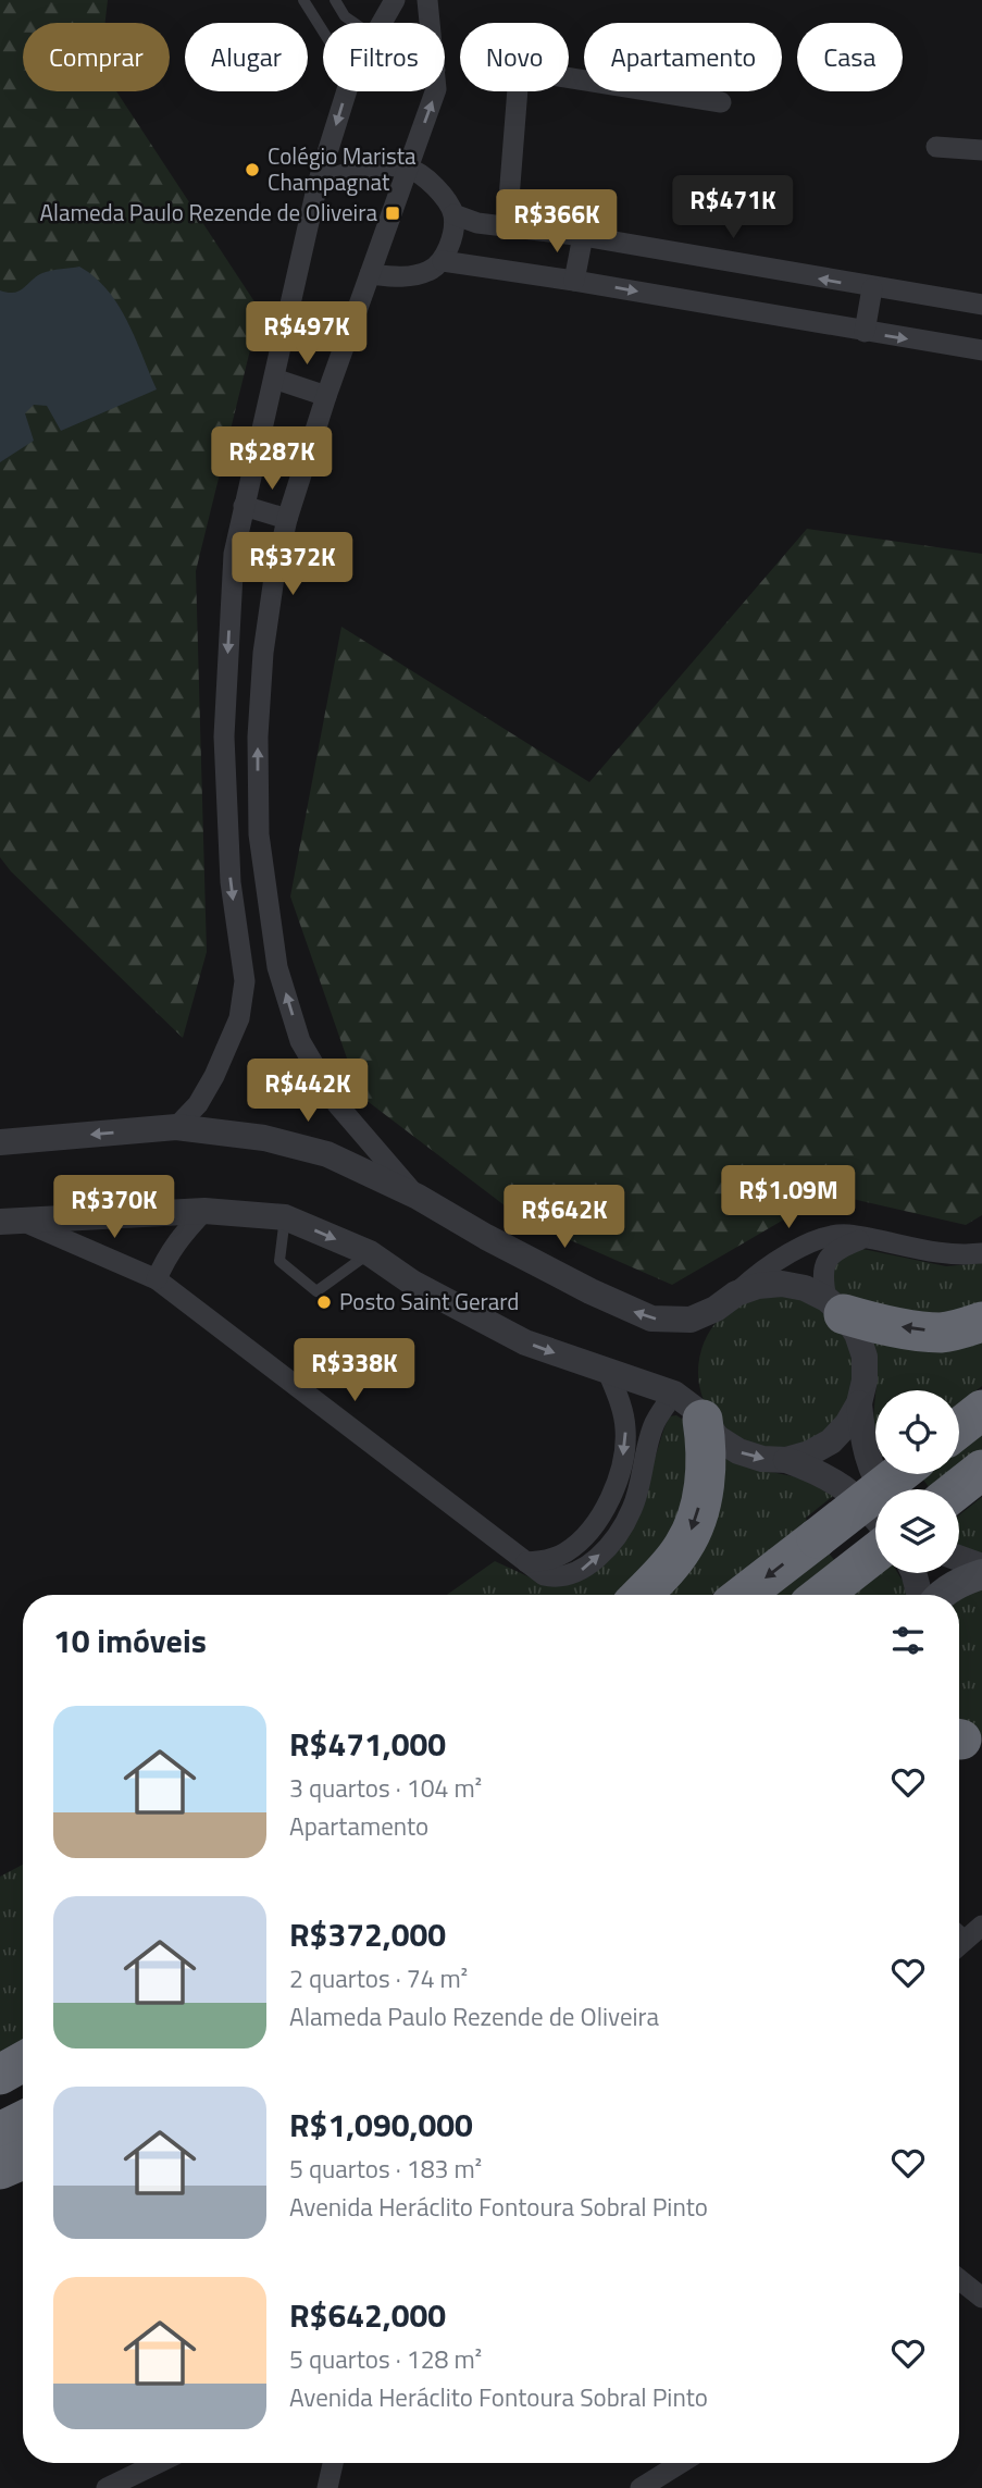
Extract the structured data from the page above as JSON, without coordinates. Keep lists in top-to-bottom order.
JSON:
{
  "places": {
    "other": ["Colégio Marista Champagnat", "Posto Saint Gerard"],
    "transit": ["Alameda Paulo Rezende de Oliveira"]
  },
  "page": {
    "chip": [
      "Comprar",
      "Alugar",
      "Filtros",
      "Novo",
      "Apartamento",
      "Casa"
    ],
    "price": [
      "R$471K",
      "R$366K",
      "R$497K",
      "R$287K",
      "R$372K",
      "R$442K",
      "R$1.09M",
      "R$370K",
      "R$642K",
      "R$338K"
    ],
    "heading": "10 imóveis",
    "list": [
      {
        "name": "R$471,000",
        "note": "3 quartos · 104 m² · Apartamento"
      },
      {
        "name": "R$372,000",
        "note": "2 quartos · 74 m² · Alameda Paulo Rezende de Oliveira"
      },
      {
        "name": "R$1,090,000",
        "note": "5 quartos · 183 m² · Avenida Heráclito Fontoura Sobral Pinto"
      },
      {
        "name": "R$642,000",
        "note": "5 quartos · 128 m² · Avenida Heráclito Fontoura Sobral Pinto"
      }
    ]
  }
}
